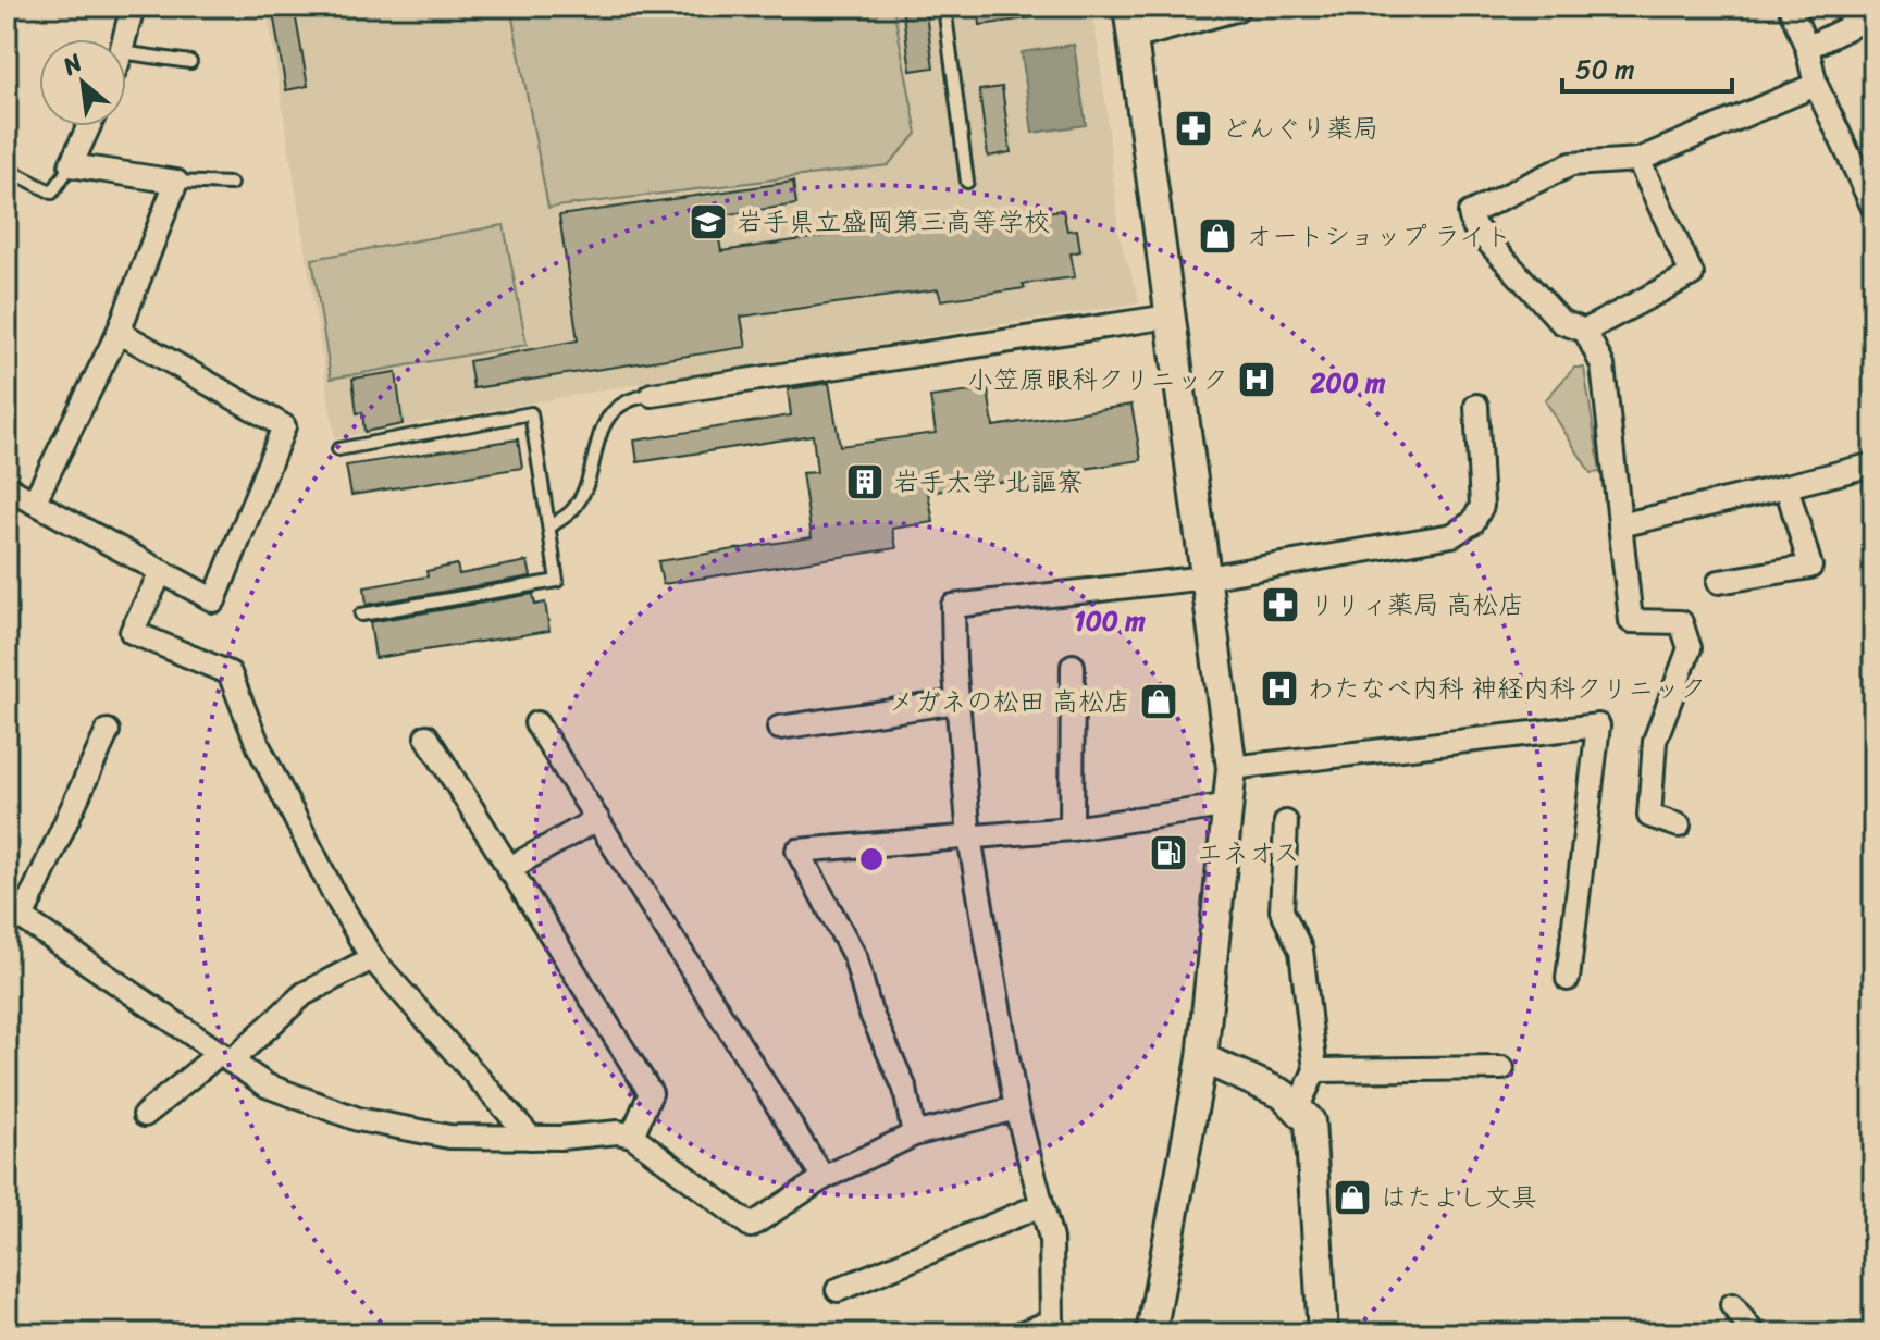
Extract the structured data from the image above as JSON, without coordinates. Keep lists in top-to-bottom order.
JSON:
{
  "places": {
    "pharmacy": ["どんぐり薬局", "リリィ薬局 高松店"],
    "school or university": ["岩手県立盛岡第三高等学校"],
    "shop": ["オートショップ ライト", "メガネの松田 高松店", "はたよし文具"],
    "hospital": ["小笠原眼科クリニック", "わたなべ内科 神経内科クリニック"],
    "building": ["岩手大学 北謳寮"],
    "fuel station": ["エネオス"]
  },
  "scale_bar": "50 m",
  "north": "top left",
  "rings": ["200 m", "100 m"]
}
